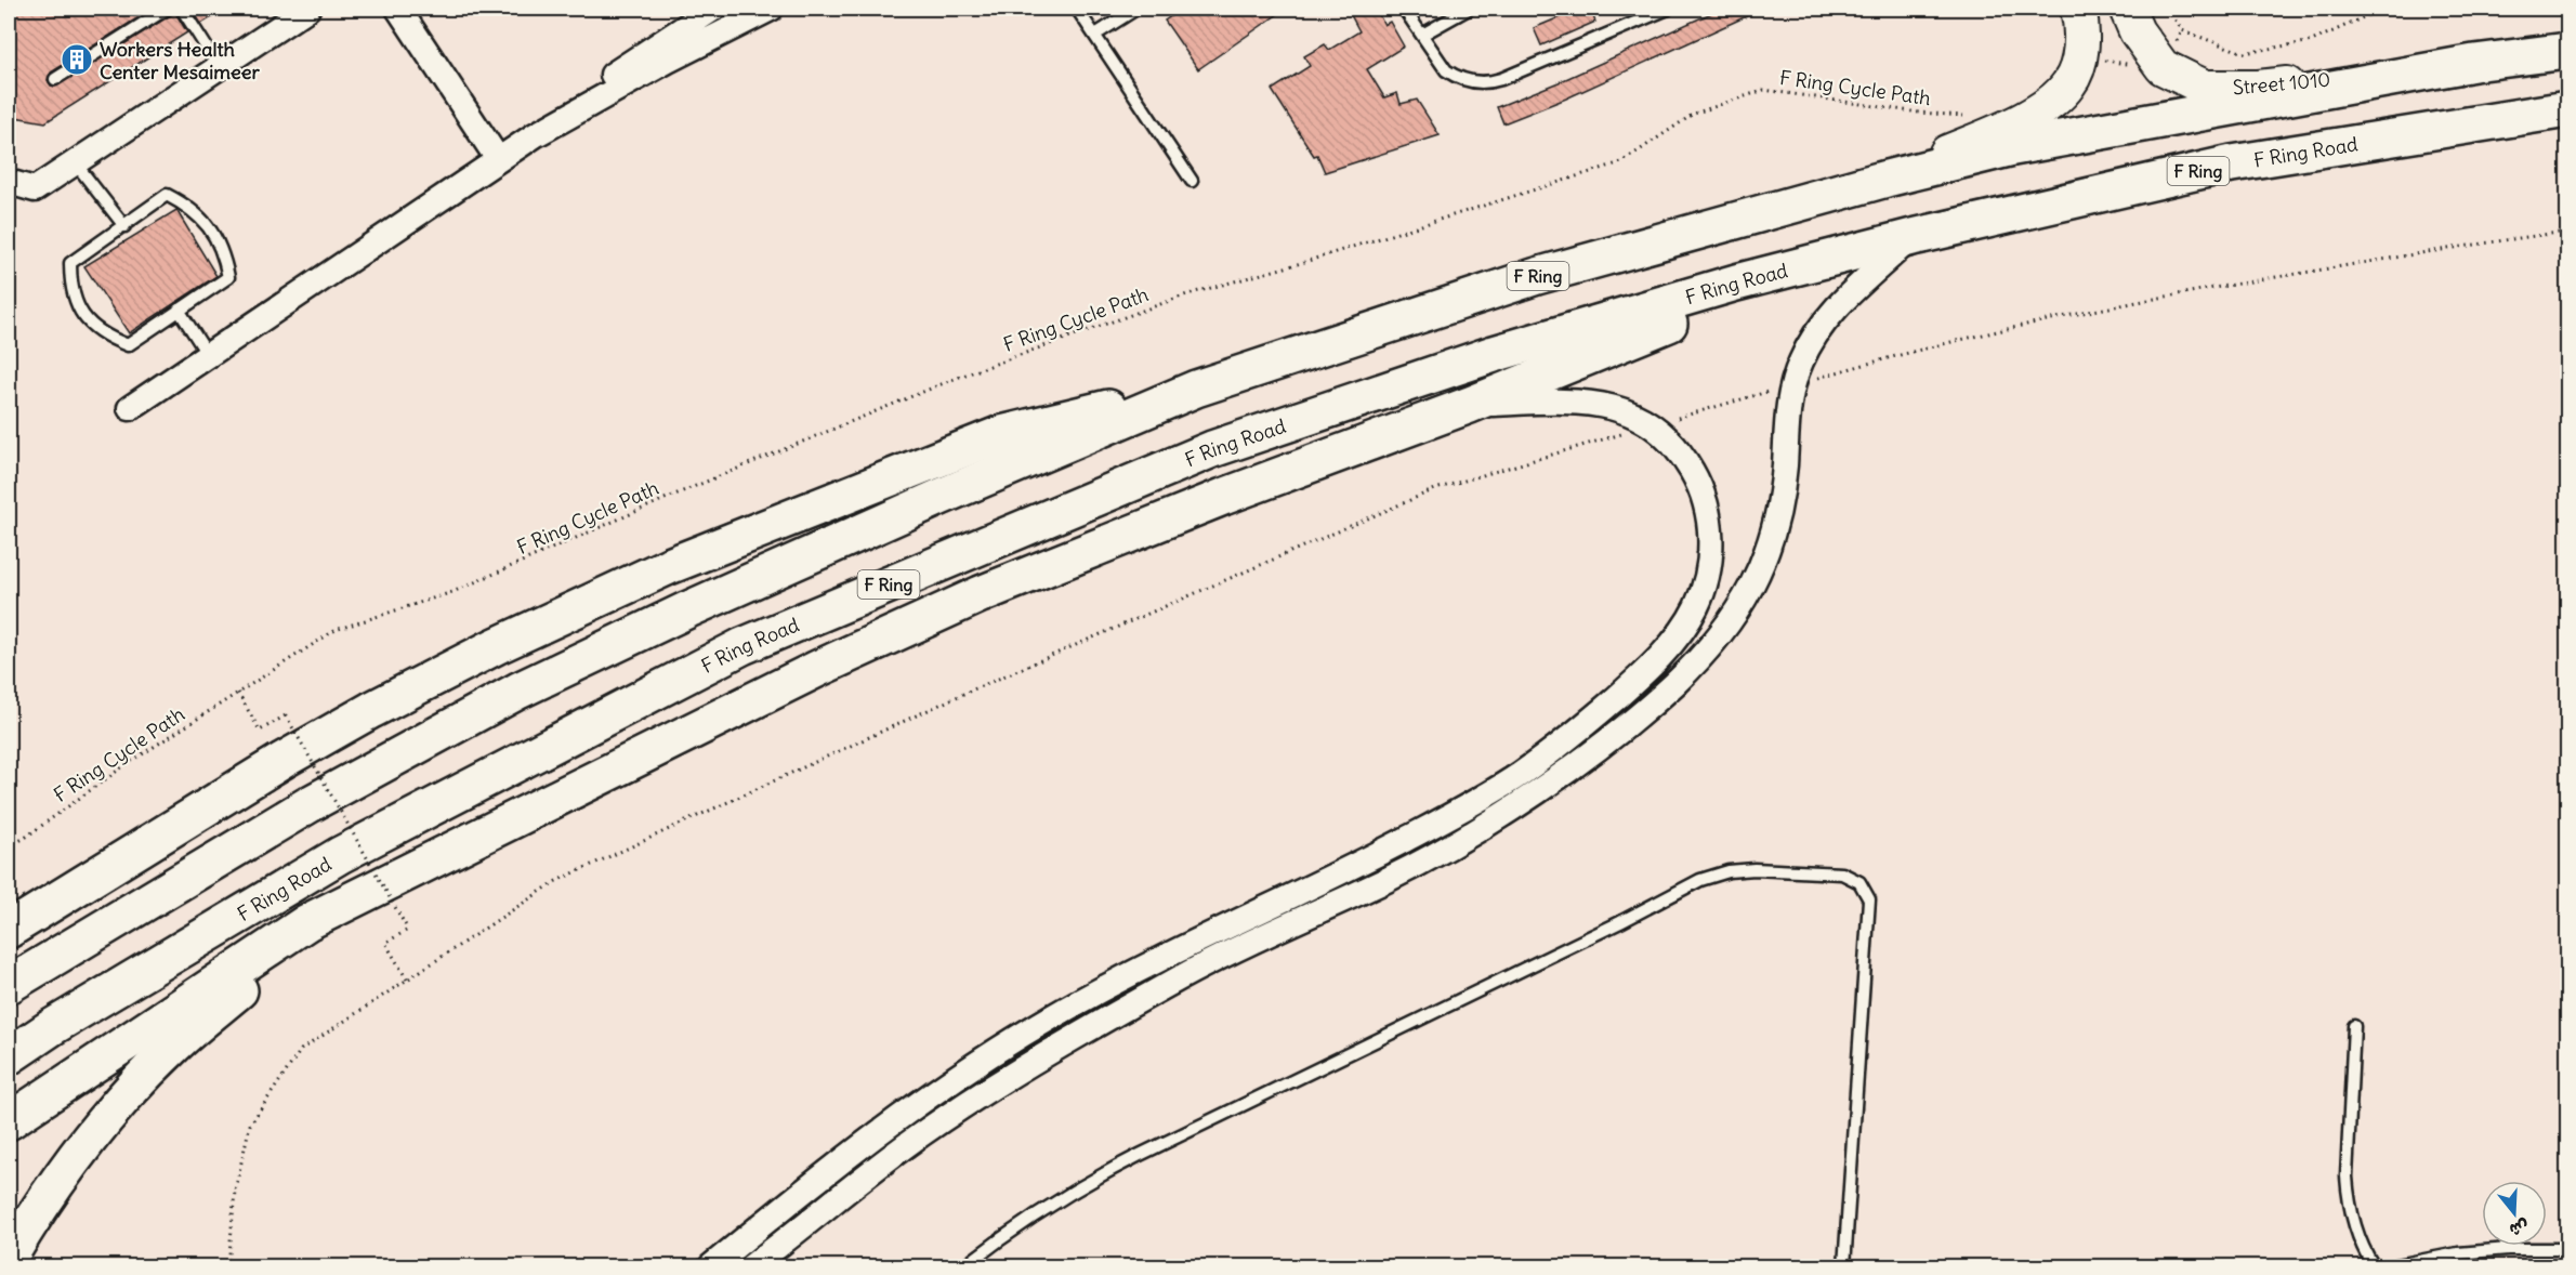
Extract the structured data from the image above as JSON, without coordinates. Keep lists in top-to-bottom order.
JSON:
{
  "streets": {
    "highway": ["F Ring Road", "F Ring"],
    "street": ["Street 1010"],
    "path": ["F Ring Cycle Path"]
  },
  "crossings": [
    ["Street 1010", "F Ring"]
  ],
  "places": {
    "building": ["Workers Health Center Mesaimeer"]
  },
  "north": "bottom"
}
